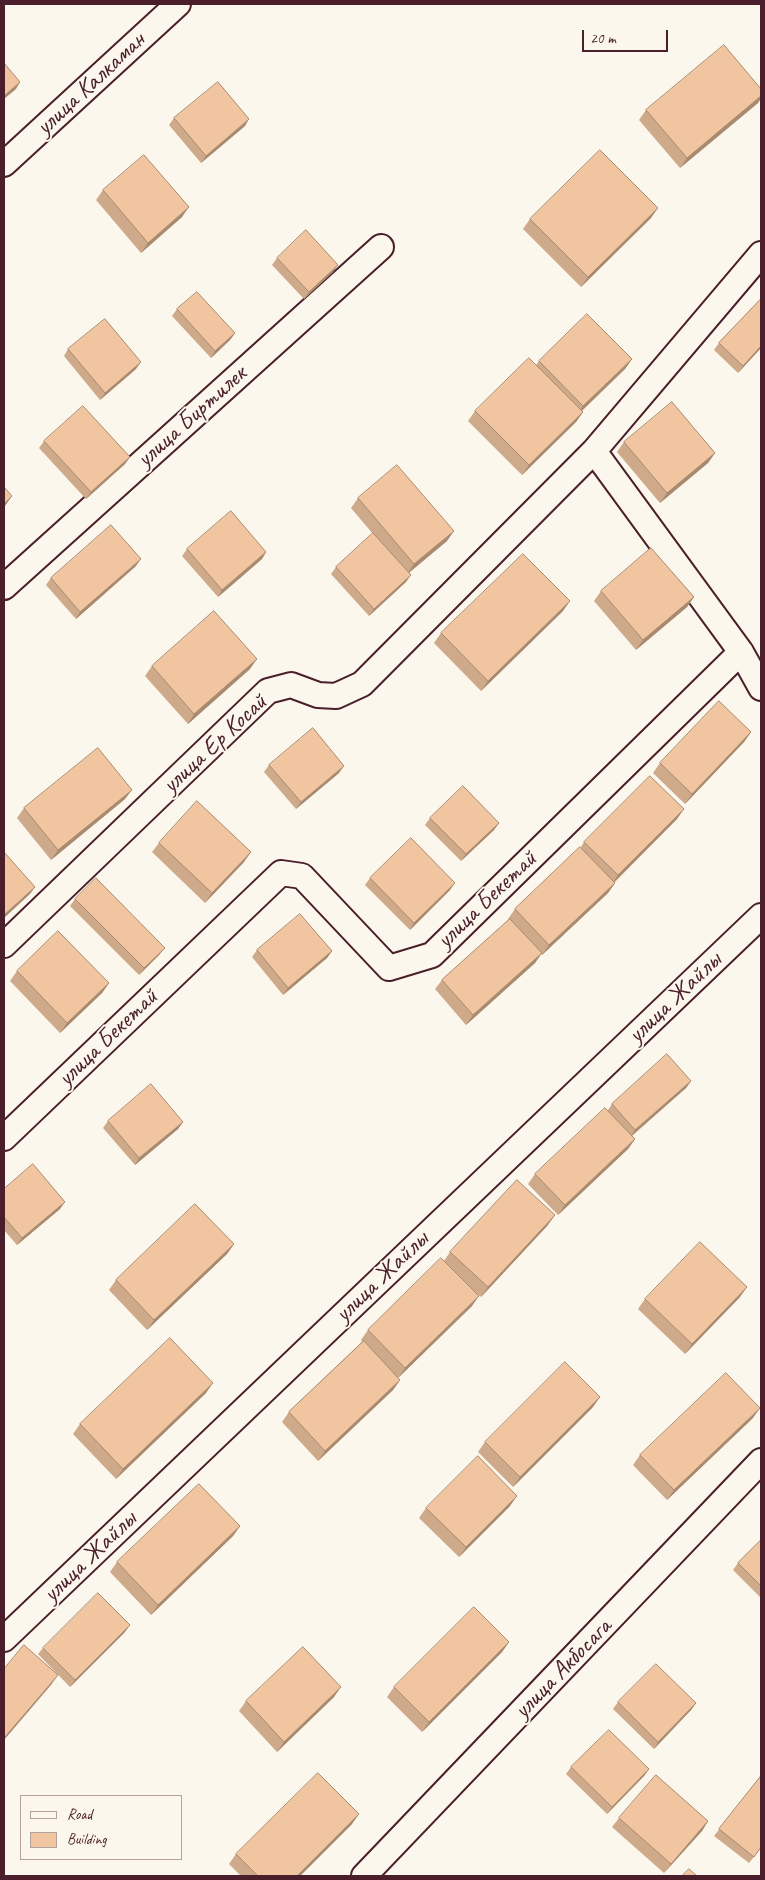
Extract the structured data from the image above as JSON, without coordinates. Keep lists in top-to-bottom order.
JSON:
{
  "streets": {
    "street": [
      "улица Калкаман",
      "улица Биртилек",
      "улица Ер Косай",
      "улица Бекетай",
      "улица Жайлы",
      "улица Акбосага"
    ]
  },
  "legend": ["Road", "Building"],
  "scale_bar": "20 m"
}
